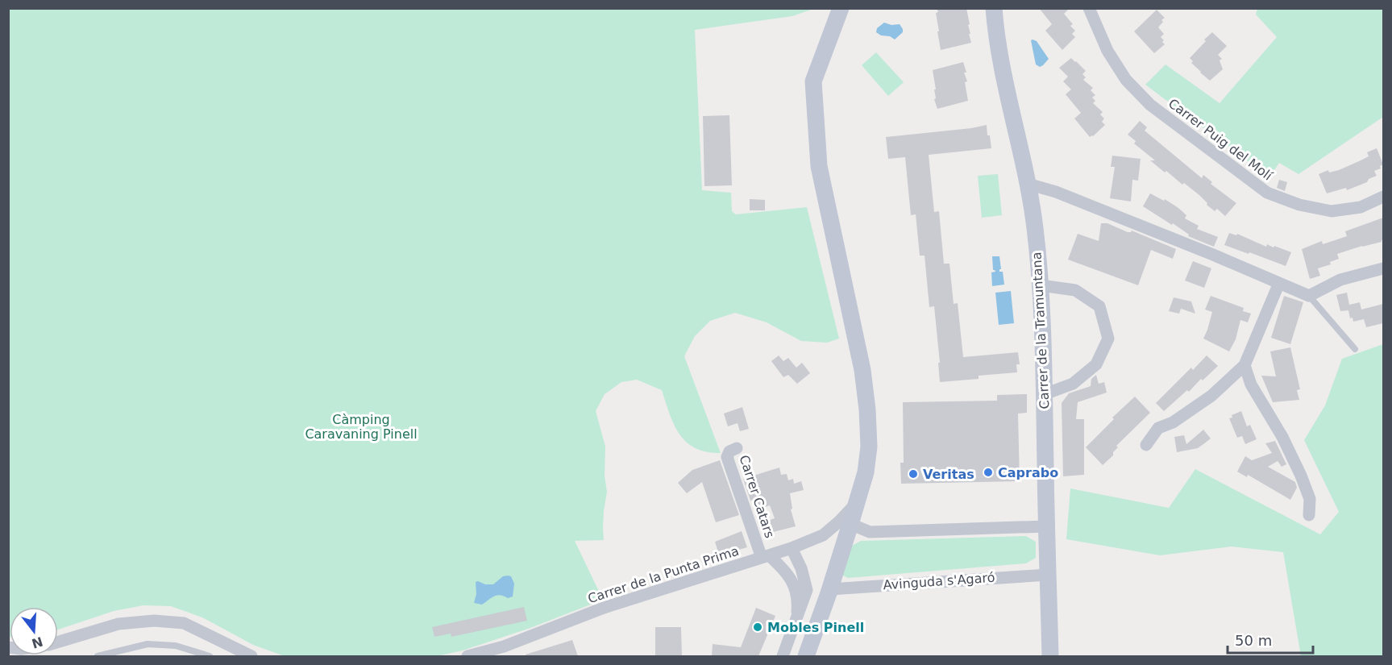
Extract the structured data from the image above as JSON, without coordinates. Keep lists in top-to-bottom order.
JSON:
{
  "streets": {
    "main road": ["Carrer de la Tramuntana"],
    "street": [
      "Carrer Puig del Molí",
      "Carrer Catars",
      "Carrer de la Punta Prima",
      "Avinguda s'Agaró"
    ]
  },
  "crossings": [
    ["Carrer de la Tramuntana", "Avinguda s'Agaró"],
    ["Carrer Catars", "Carrer de la Punta Prima"]
  ],
  "parks": ["Càmping Caravaning Pinell"],
  "places": ["Caprabo", "Veritas", "Mobles Pinell"],
  "scale_bar": "50 m",
  "north": "bottom"
}
